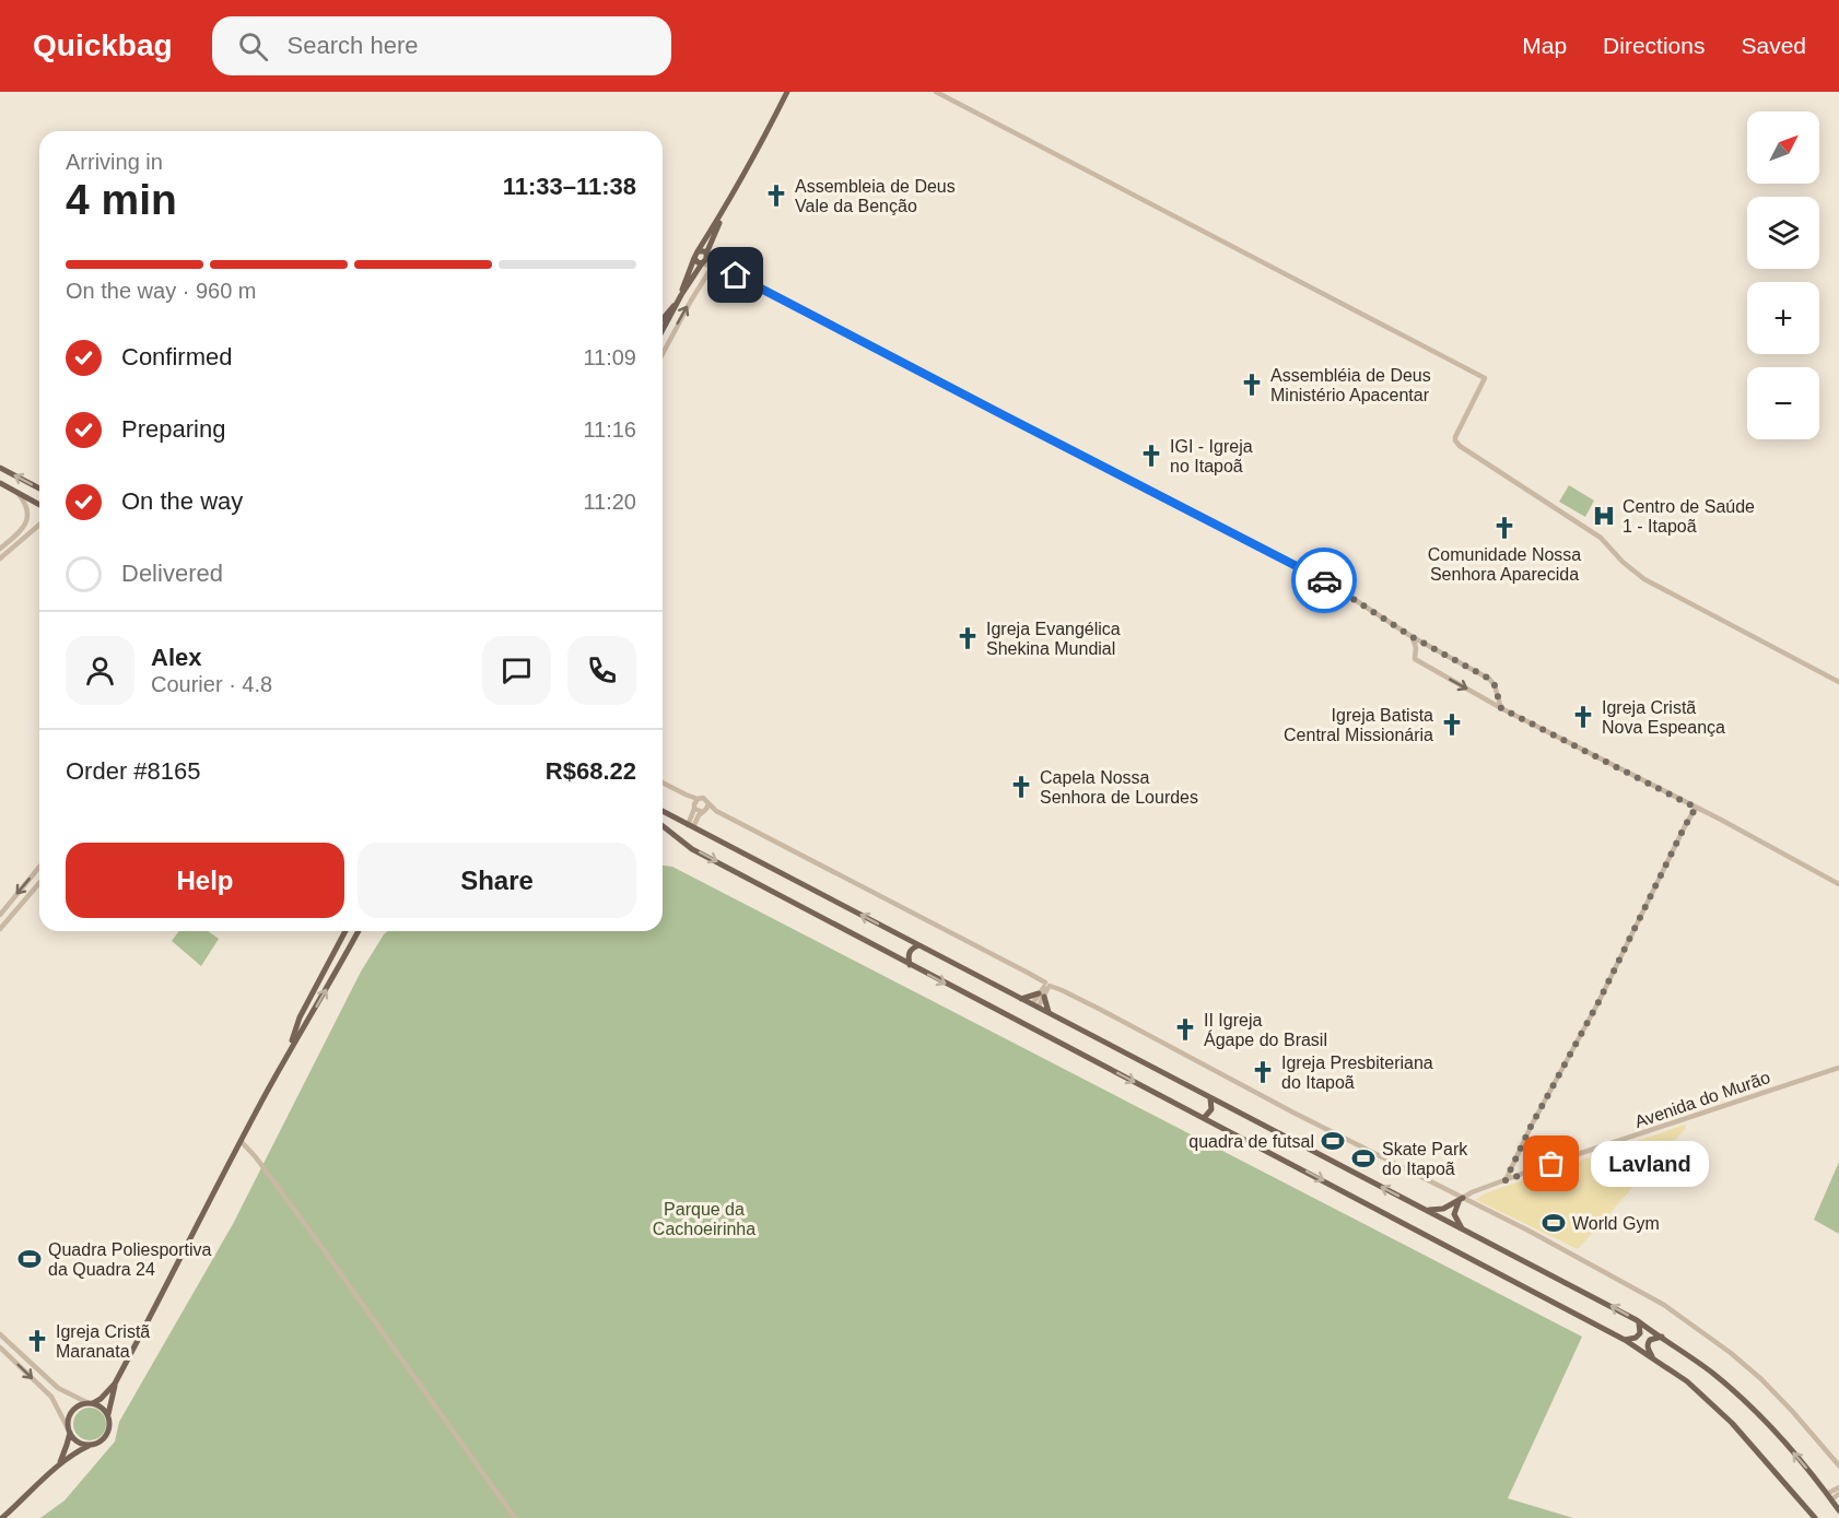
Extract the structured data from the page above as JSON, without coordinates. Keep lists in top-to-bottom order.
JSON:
{
  "streets": {
    "street": ["Avenida do Murão"]
  },
  "parks": ["Parque da Cachoeirinha"],
  "places": {
    "church": [
      "Assembleia de Deus Vale da Benção",
      "Assembléia de Deus Ministério Apacentar",
      "IGI - Igreja no Itapoã",
      "Comunidade Nossa Senhora Aparecida",
      "Igreja Evangélica Shekina Mundial",
      "Igreja Cristã Nova Espeança",
      "Igreja Batista Central Missionária",
      "Capela Nossa Senhora de Lourdes",
      "II Igreja Ágape do Brasil",
      "Igreja Presbiteriana do Itapoã",
      "Igreja Cristã Maranata"
    ],
    "hospital": ["Centro de Saúde 1 - Itapoã"],
    "sports": [
      "quadra de futsal",
      "Skate Park do Itapoã",
      "World Gym",
      "Quadra Poliesportiva da Quadra 24"
    ],
    "other": ["Lavland"]
  },
  "north": "top right",
  "page": {
    "header": "Quickbag",
    "search": "Search here",
    "nav": ["Map", "Directions", "Saved"],
    "map_buttons": ["+", "−"],
    "heading": ["4 min", "Arriving in", "11:33–11:38"],
    "panel": [
      "Alex",
      "Courier · 4.8",
      "Order #8165",
      "R$68.22"
    ],
    "bar": "On the way · 960 m",
    "list": [
      ["Confirmed", "11:09"],
      ["Preparing", "11:16"],
      ["On the way", "11:20"],
      "Delivered"
    ],
    "buttons": ["Help", "Share"],
    "bubble": "Lavland"
  }
}
